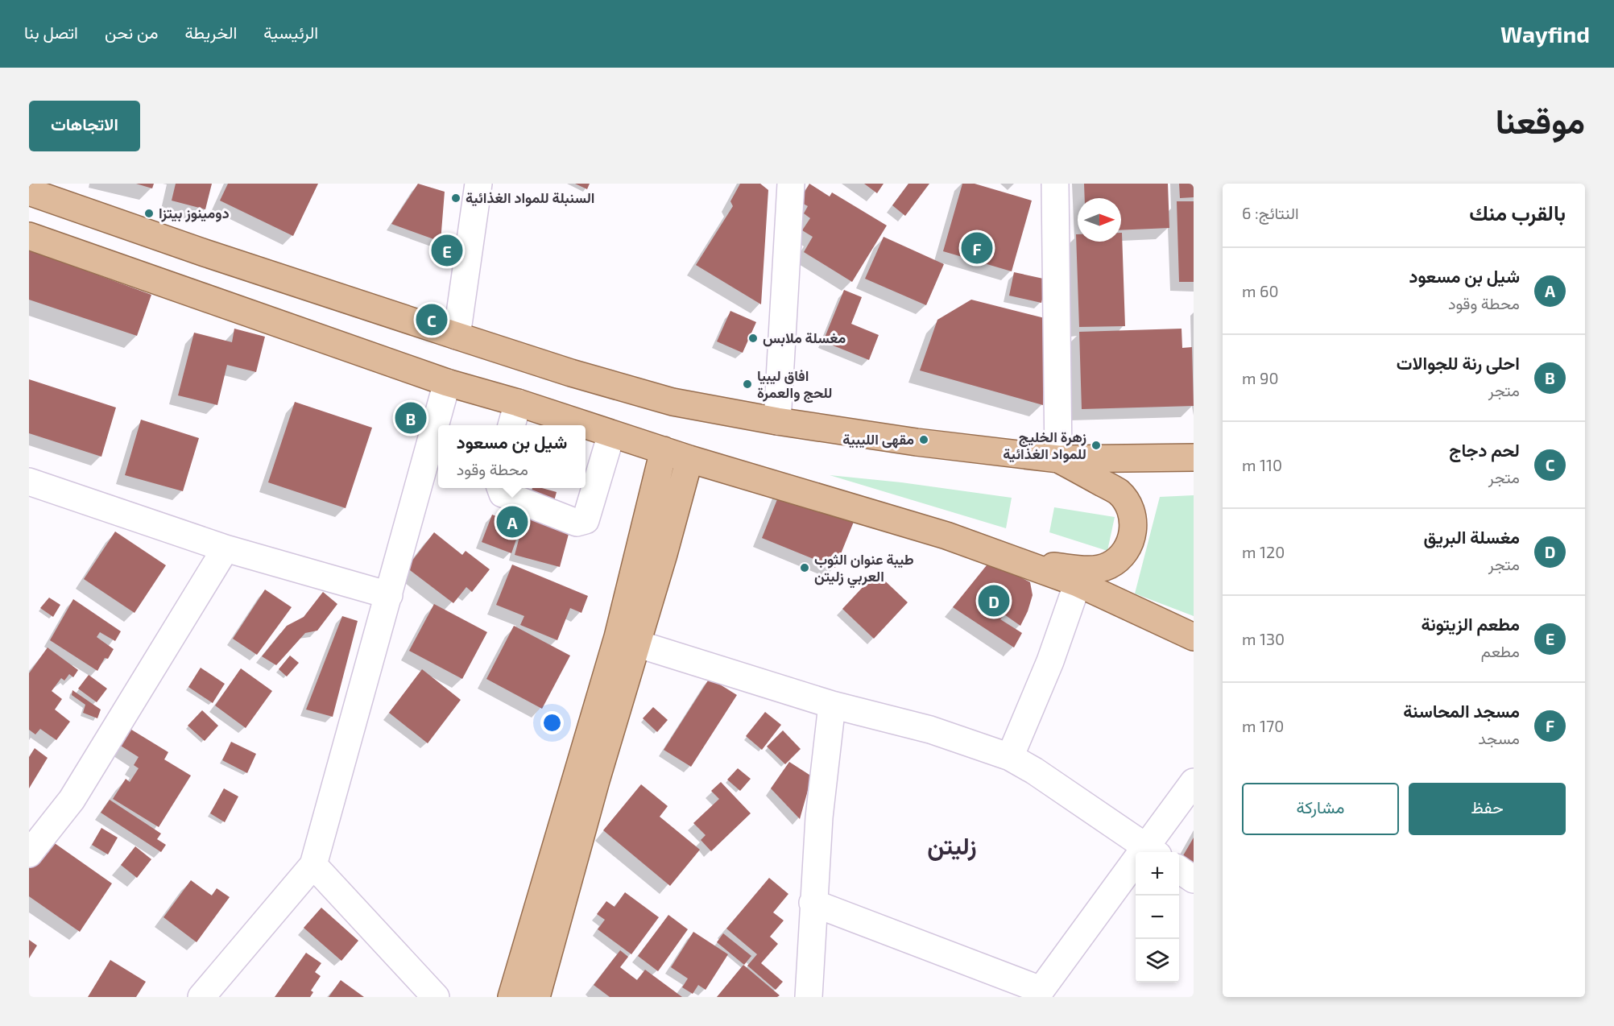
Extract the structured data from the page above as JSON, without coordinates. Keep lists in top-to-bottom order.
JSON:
{
  "districts": ["زليتن"],
  "places": [
    "السنبلة للمواد الغذائية",
    "دومينوز بيتزا",
    "مغسلة ملابس",
    "افاق ليبيا للحج والعمرة",
    "مقهى الليبية",
    "زهرة الخليج للمواد الغذائية",
    "طيبة عنوان الثوب العربي زليتن"
  ],
  "north": "right",
  "page": {
    "header": "Wayfind",
    "nav": [
      "الرئيسية",
      "الخريطة",
      "من نحن",
      "اتصل بنا"
    ],
    "title": "موقعنا",
    "buttons": [
      "الاتجاهات",
      ["حفظ", "مشاركة"]
    ],
    "heading": ["بالقرب منك", "النتائج: 6"],
    "pins": [
      "F",
      "E",
      "C",
      "B",
      "A",
      "D"
    ],
    "list": [
      {
        "mark": "A",
        "name": "شيل بن مسعود",
        "note": "محطة وقود",
        "value": "60 m"
      },
      {
        "mark": "B",
        "name": "احلى رنة للجوالات",
        "note": "متجر",
        "value": "90 m"
      },
      {
        "mark": "C",
        "name": "لحم دجاج",
        "note": "متجر",
        "value": "110 m"
      },
      {
        "mark": "D",
        "name": "مغسلة البريق",
        "note": "متجر",
        "value": "120 m"
      },
      {
        "mark": "E",
        "name": "مطعم الزيتونة",
        "note": "مطعم",
        "value": "130 m"
      },
      {
        "mark": "F",
        "name": "مسجد المحاسنة",
        "note": "مسجد",
        "value": "170 m"
      }
    ],
    "popup": ["شيل بن مسعود", "محطة وقود"],
    "map_buttons": ["+", "−"]
  }
}
